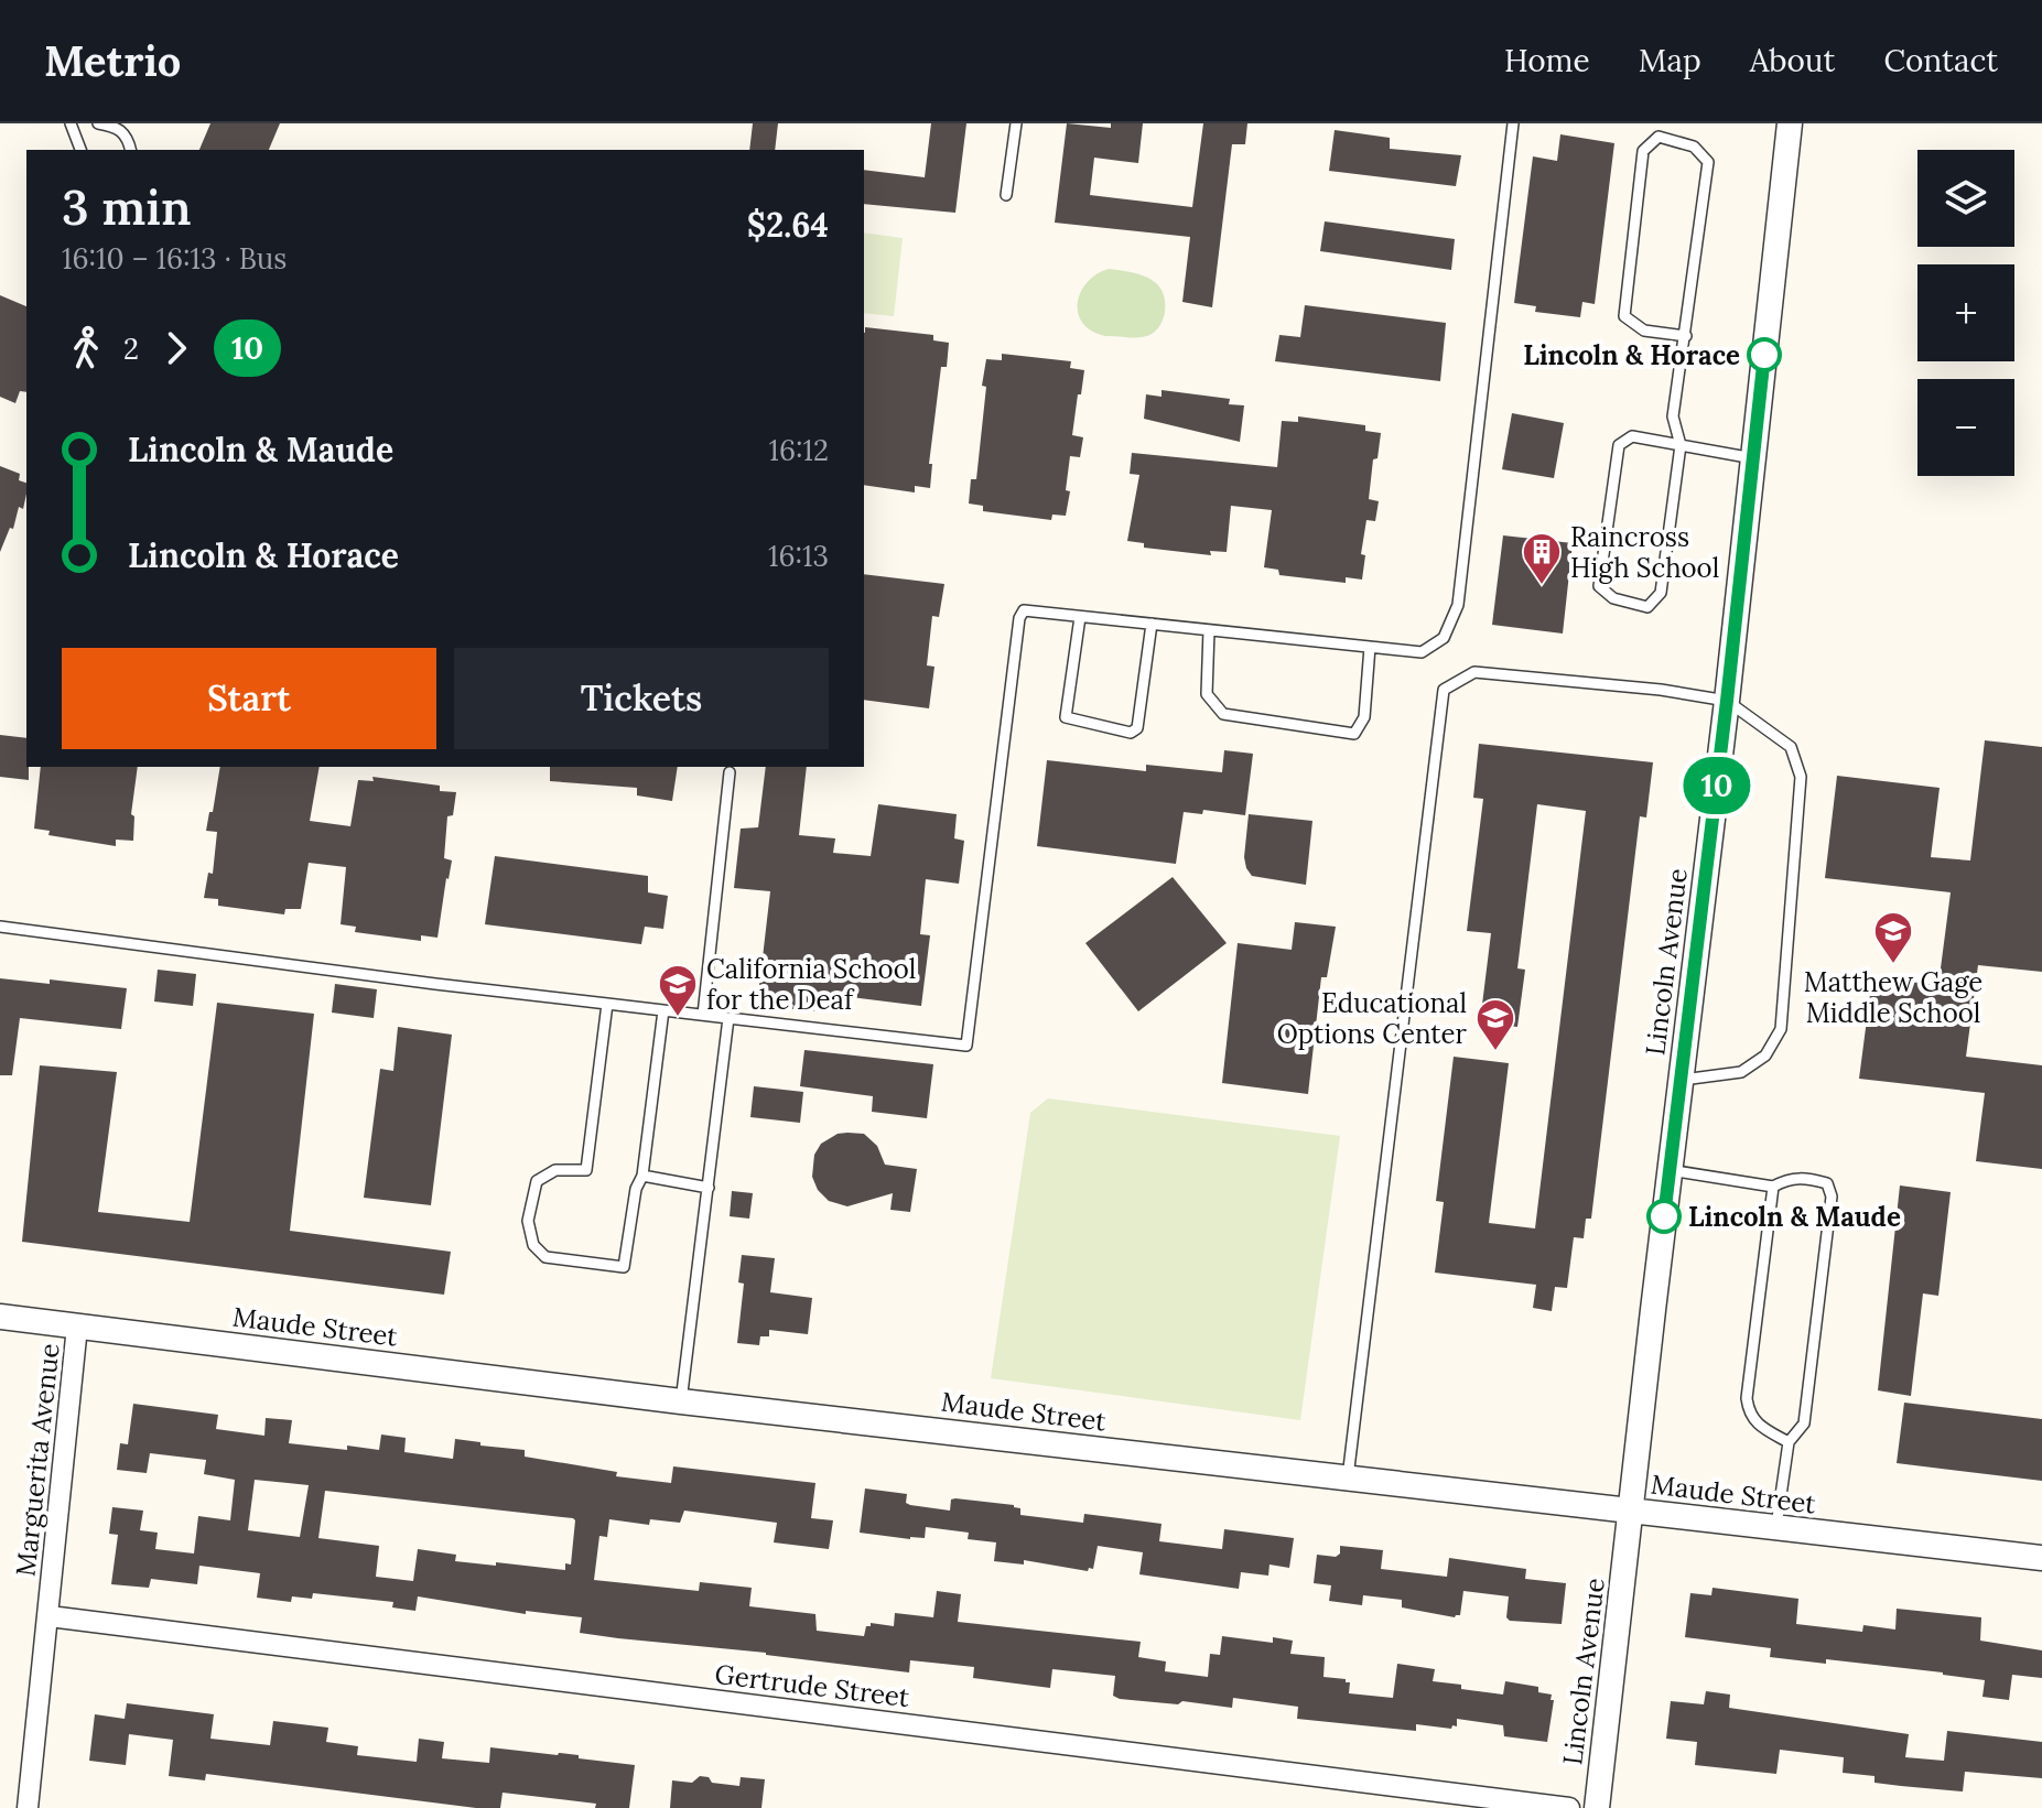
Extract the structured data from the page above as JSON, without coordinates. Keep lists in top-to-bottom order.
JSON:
{
  "streets": {
    "street": [
      "Lincoln Avenue",
      "Maude Street",
      "Marguerita Avenue",
      "Gertrude Street"
    ]
  },
  "crossings": [
    ["Lincoln Avenue", "Maude Street"],
    ["Maude Street", "Marguerita Avenue"],
    ["Marguerita Avenue", "Gertrude Street"]
  ],
  "places": {
    "other": ["Lincoln & Horace", "Lincoln & Maude"],
    "building": ["Raincross High School"],
    "school or university": ["Matthew Gage Middle School", "California School for the Deaf", "Educational Options Center"]
  },
  "lines": ["bus line 10"],
  "page": {
    "header": "Metrio",
    "nav": [
      "Home",
      "Map",
      "About",
      "Contact"
    ],
    "on_map": "10",
    "map_buttons": ["+", "−"],
    "heading": ["3 min", "16:10 – 16:13 · Bus", "$2.64"],
    "legs": ["2", "10"],
    "list": [
      {
        "name": "Lincoln & Maude",
        "value": "16:12"
      },
      {
        "name": "Lincoln & Horace",
        "value": "16:13"
      }
    ],
    "buttons": ["Start", "Tickets"]
  }
}
